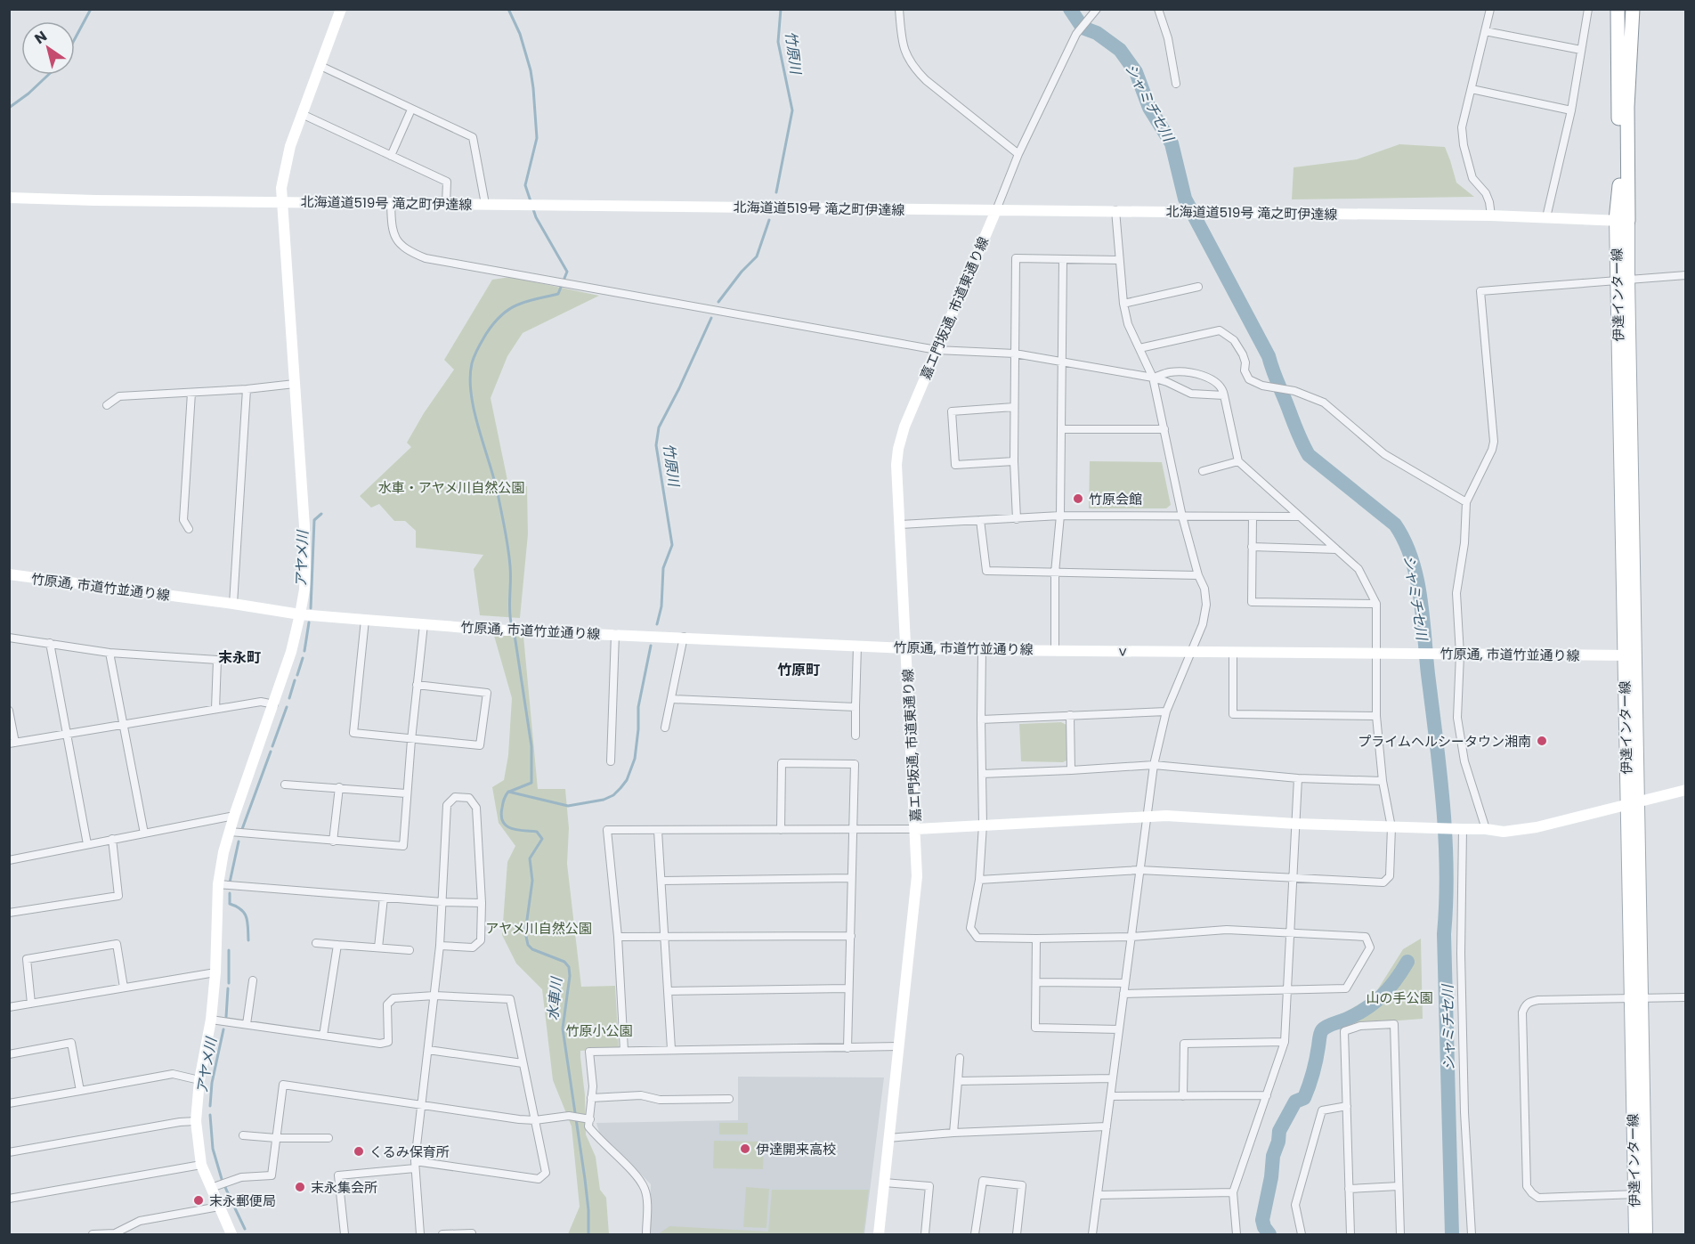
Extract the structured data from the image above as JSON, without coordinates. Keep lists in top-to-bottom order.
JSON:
{
  "streets": {
    "main road": ["伊達インター線"],
    "street": [
      "北海道道519号 滝之町伊達線",
      "嘉エ門坂通, 市道東通り線",
      "竹原通, 市道竹並通り線",
      "ｖ"
    ]
  },
  "crossings": [
    ["北海道道519号 滝之町伊達線", "伊達インター線"],
    ["北海道道519号 滝之町伊達線", "嘉エ門坂通, 市道東通り線"],
    ["伊達インター線", "竹原通, 市道竹並通り線"],
    ["嘉エ門坂通, 市道東通り線", "竹原通, 市道竹並通り線"],
    ["竹原通, 市道竹並通り線", "ｖ"]
  ],
  "districts": ["末永町", "竹原町"],
  "water": [
    "竹原川",
    "シャミチセ川",
    "アヤメ川",
    "水車川"
  ],
  "parks": [
    "水車・アヤメ川自然公園",
    "アヤメ川自然公園",
    "山の手公園",
    "竹原小公園"
  ],
  "places": [
    "竹原会館",
    "プライムヘルシータウン湘南",
    "伊達開来高校",
    "くるみ保育所",
    "末永集会所",
    "末永郵便局"
  ],
  "north": "top left"
}
